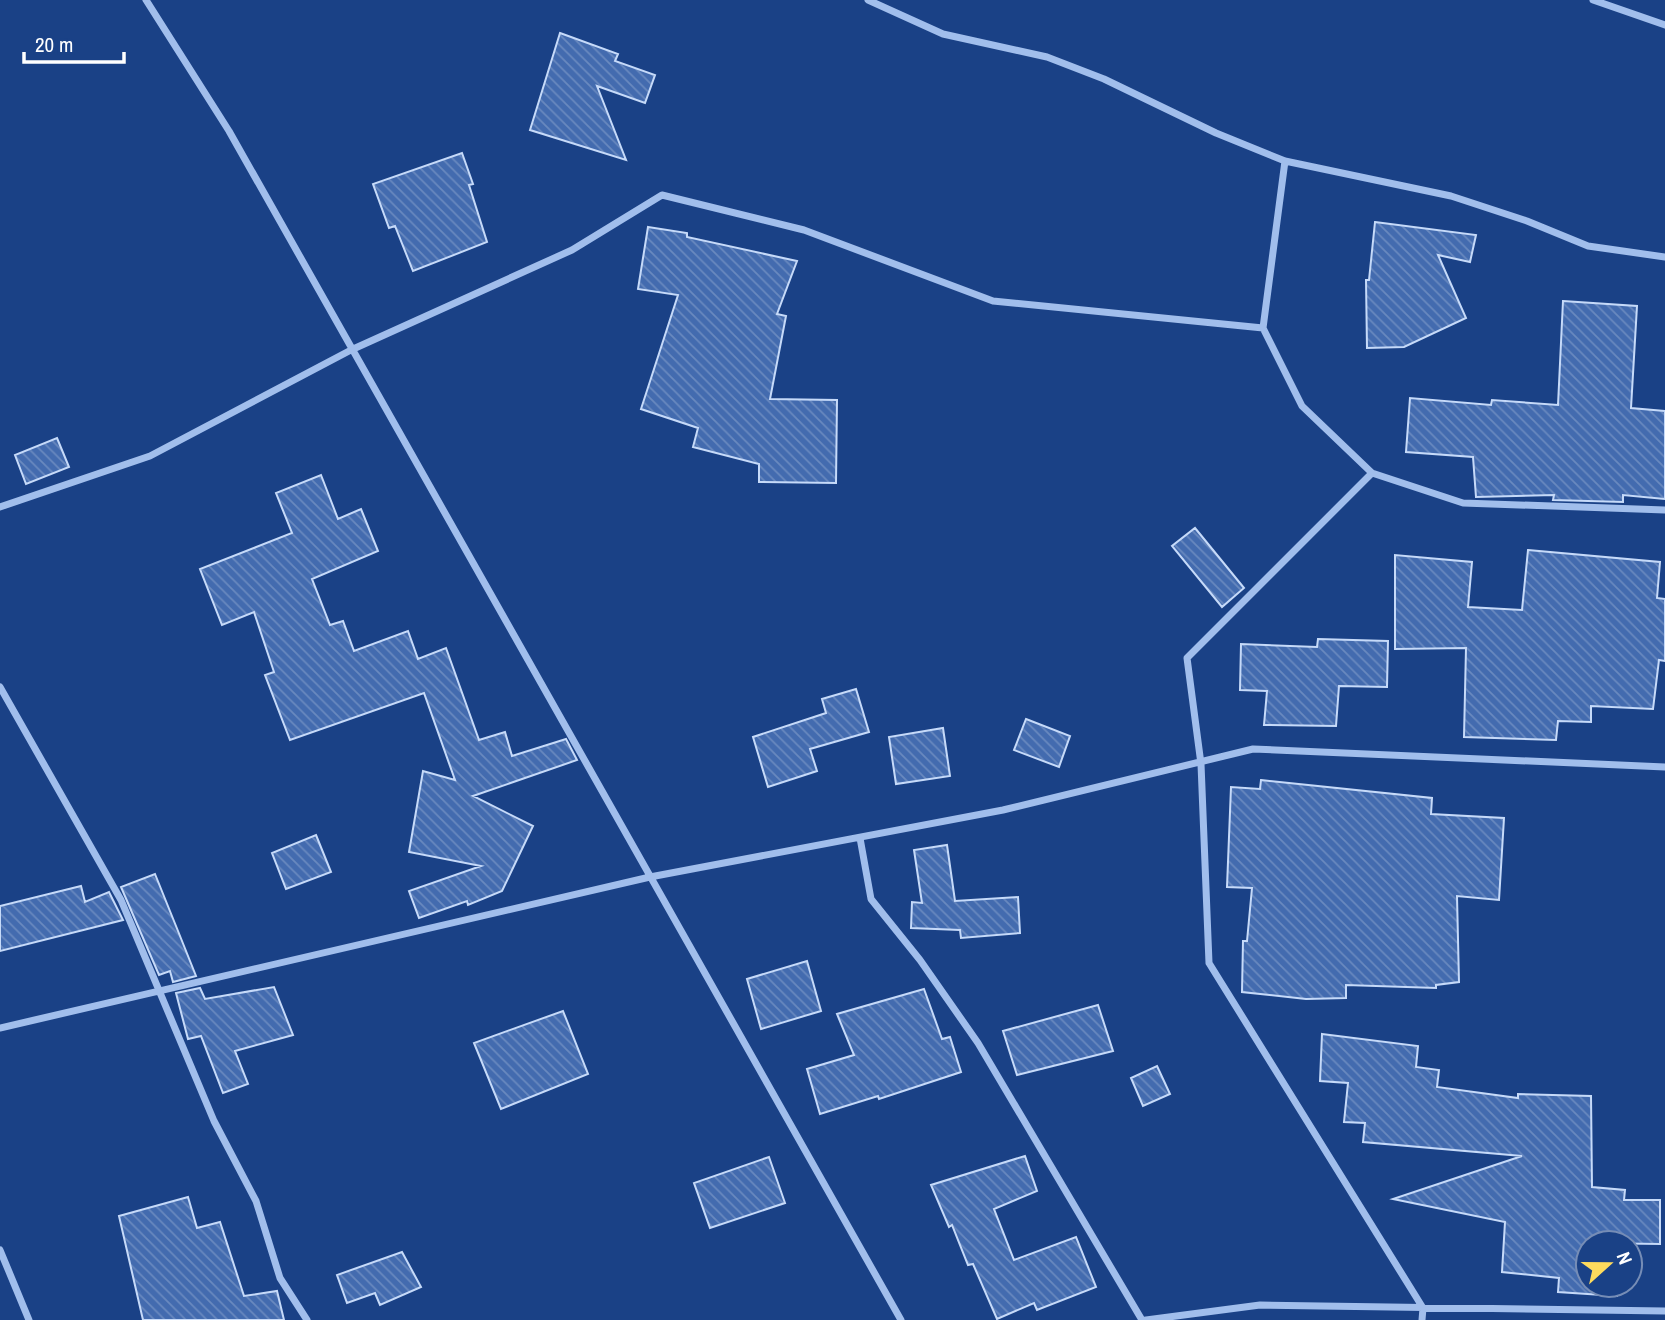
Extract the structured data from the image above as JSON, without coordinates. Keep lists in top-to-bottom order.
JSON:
{
  "scale_bar": "20 m",
  "north": "right"
}
